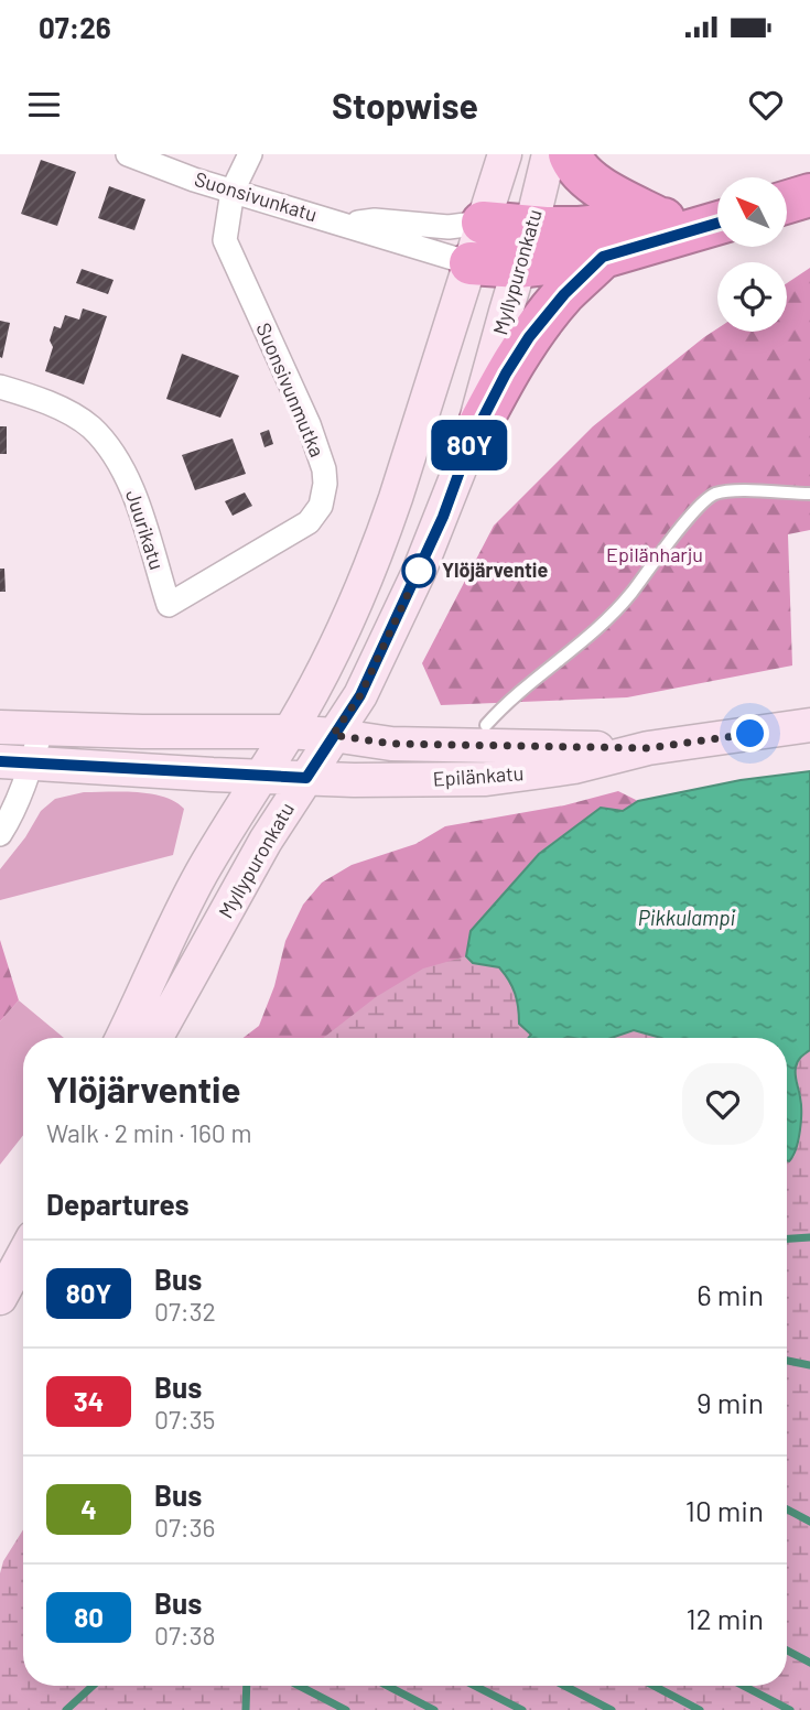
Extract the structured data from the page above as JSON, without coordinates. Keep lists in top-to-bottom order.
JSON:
{
  "streets": {
    "main road": ["Myllypuronkatu", "Epilänkatu"],
    "street": ["Suonsivunkatu", "Suonsivunmutka", "Juurikatu"]
  },
  "crossings": [
    ["Suonsivunkatu", "Myllypuronkatu"],
    ["Suonsivunkatu", "Suonsivunmutka"],
    ["Myllypuronkatu", "Epilänkatu"],
    ["Suonsivunmutka", "Juurikatu"]
  ],
  "water": ["Pikkulampi"],
  "parks": ["Epilänharju"],
  "places": ["Ylöjärventie"],
  "lines": ["bus line 80Y"],
  "north": "top left",
  "page": {
    "status": "07:26",
    "header": "Stopwise",
    "on_map": "80Y",
    "heading": [
      ["Ylöjärventie", "Walk · 2 min · 160 m"],
      "Departures"
    ],
    "list": [
      {
        "mark": "80Y",
        "name": "Bus",
        "note": "07:32",
        "value": "6 min"
      },
      {
        "mark": "34",
        "name": "Bus",
        "note": "07:35",
        "value": "9 min"
      },
      {
        "mark": "4",
        "name": "Bus",
        "note": "07:36",
        "value": "10 min"
      },
      {
        "mark": "80",
        "name": "Bus",
        "note": "07:38",
        "value": "12 min"
      }
    ]
  }
}
